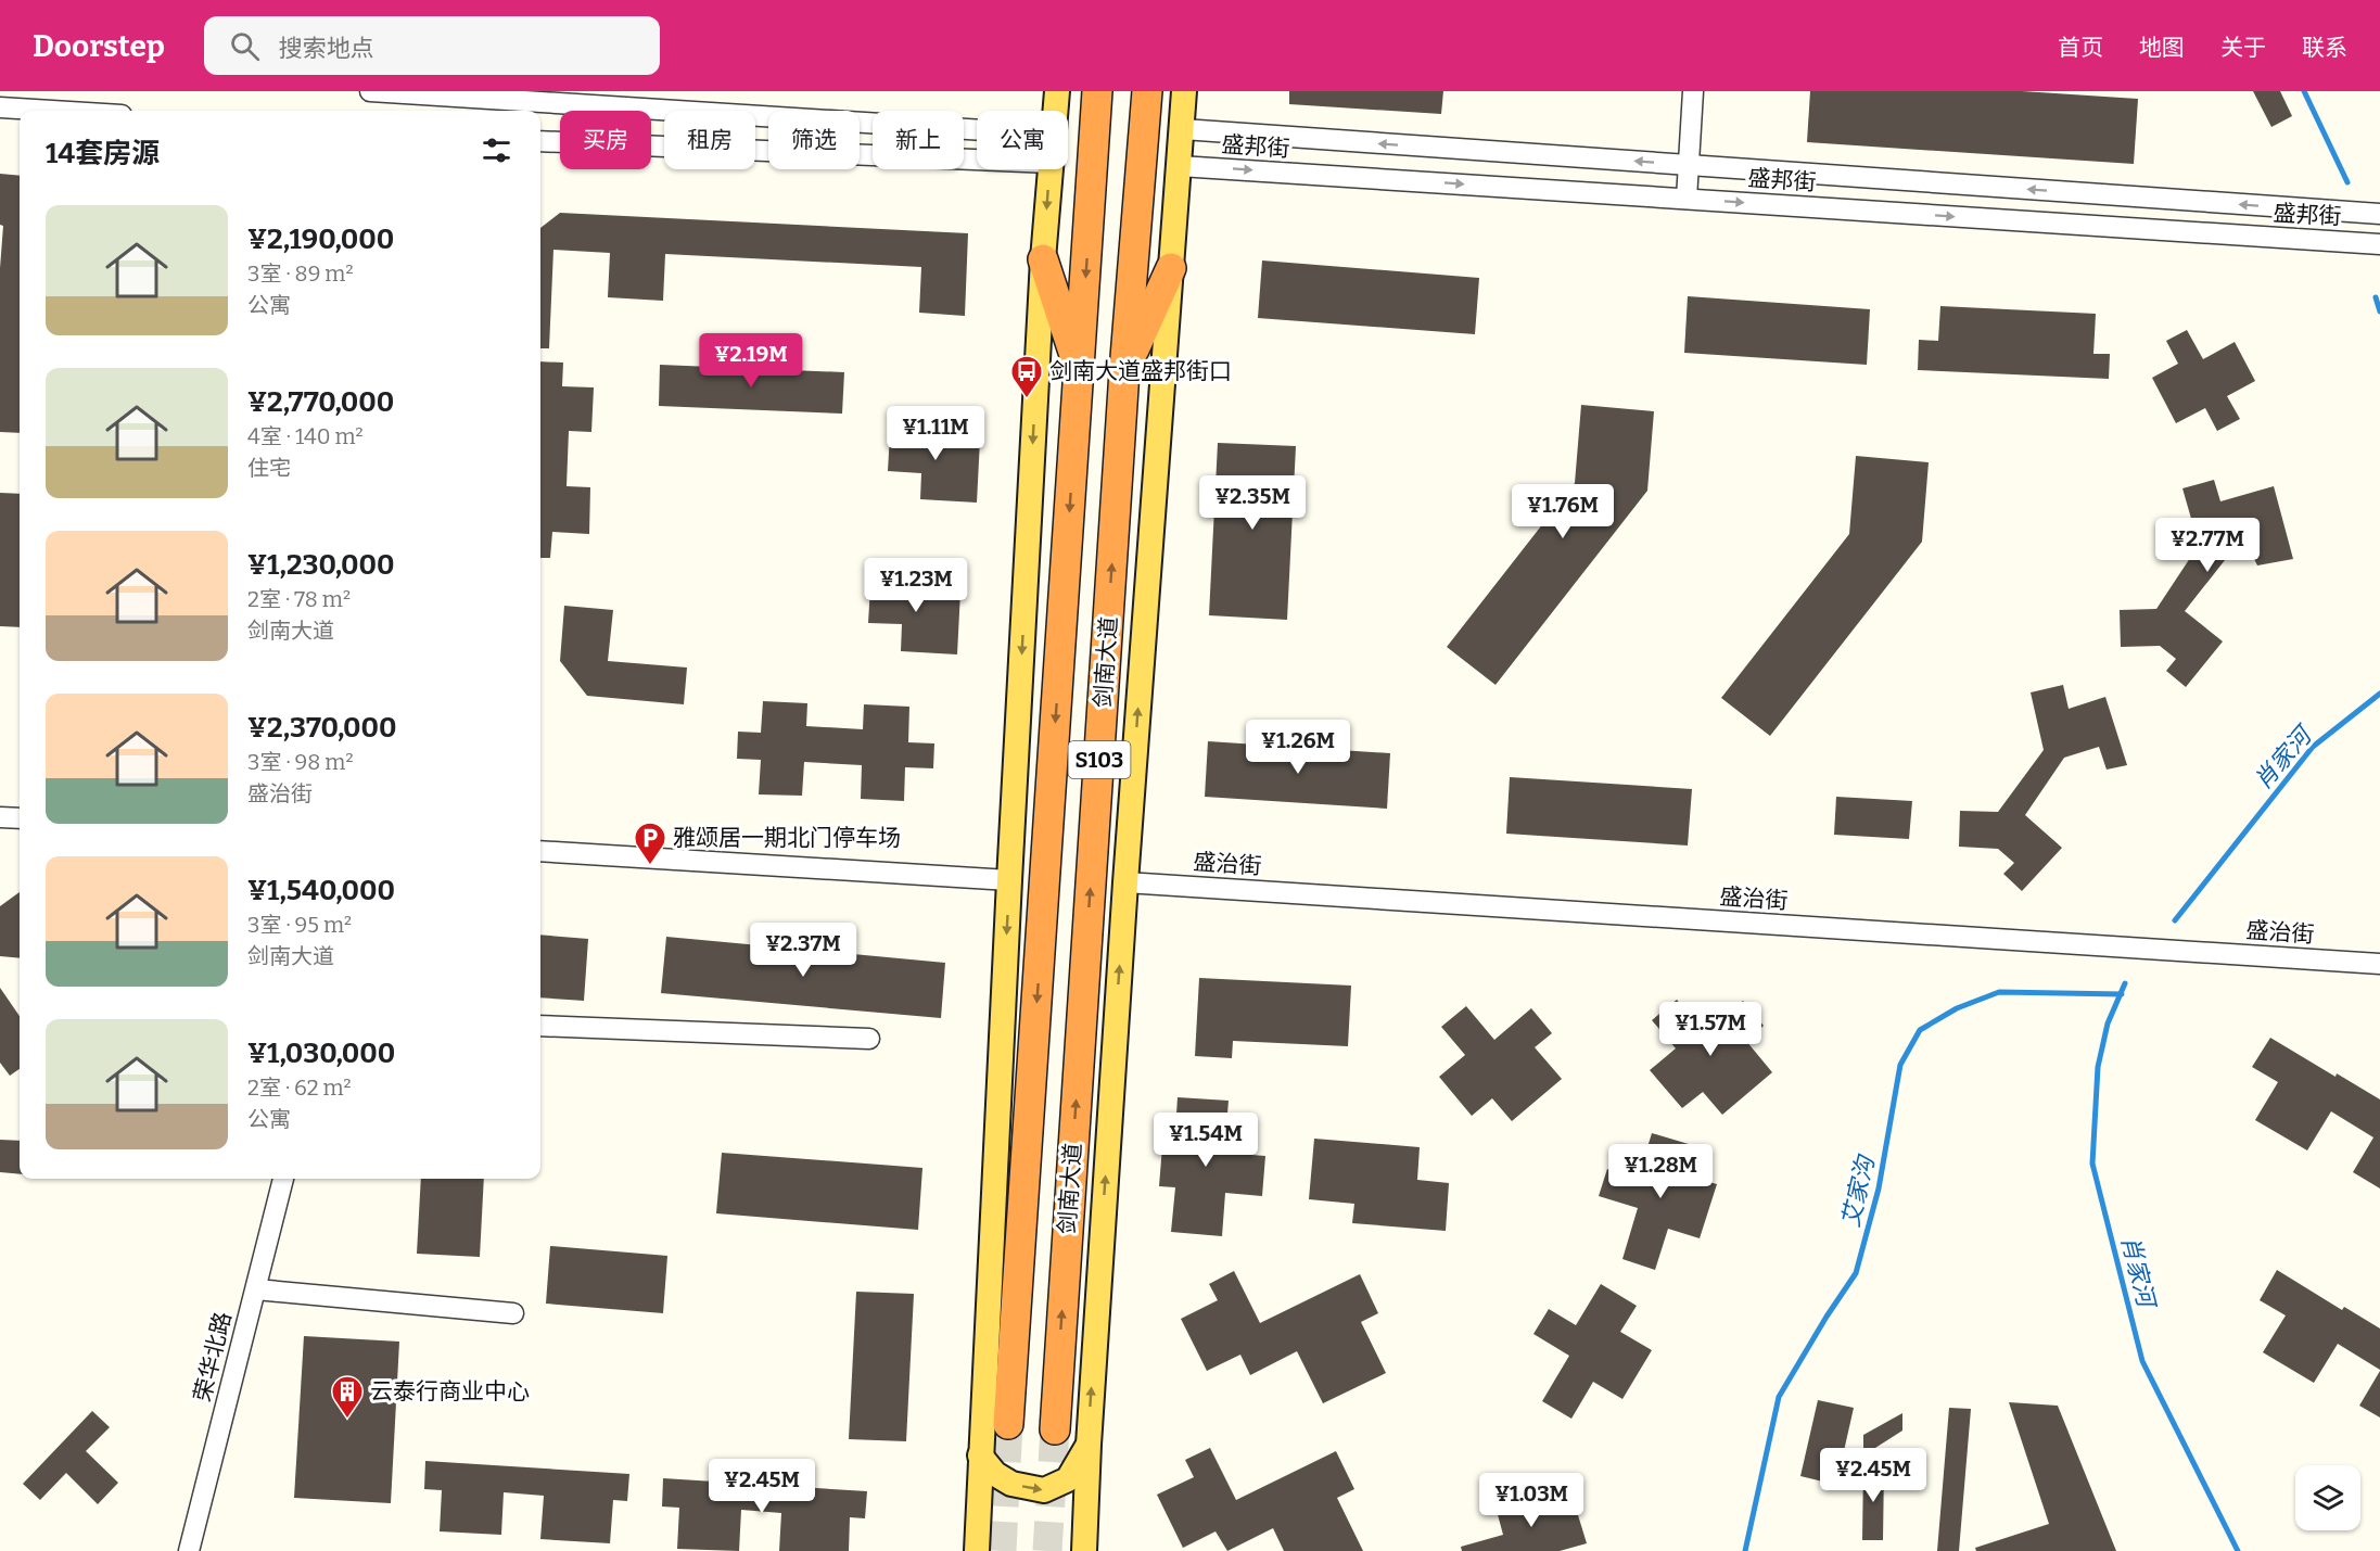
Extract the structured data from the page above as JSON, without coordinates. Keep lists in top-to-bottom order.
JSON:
{
  "streets": {
    "highway": ["剑南大道", "S103"],
    "street": ["盛邦街", "盛治街", "荣华北路"]
  },
  "water": ["肖家河", "艾家沟"],
  "places": {
    "bus stop": ["剑南大道盛邦街口"],
    "parking": ["雅颂居一期北门停车场"],
    "building": ["云泰行商业中心"]
  },
  "page": {
    "header": "Doorstep",
    "search": "搜索地点",
    "nav": [
      "首页",
      "地图",
      "关于",
      "联系"
    ],
    "chip": [
      "买房",
      "租房",
      "筛选",
      "新上",
      "公寓"
    ],
    "heading": "14套房源",
    "list": [
      {
        "name": "¥2,190,000",
        "note": "3室 · 89 m² · 公寓"
      },
      {
        "name": "¥2,770,000",
        "note": "4室 · 140 m² · 住宅"
      },
      {
        "name": "¥1,230,000",
        "note": "2室 · 78 m² · 剑南大道"
      },
      {
        "name": "¥2,370,000",
        "note": "3室 · 98 m² · 盛治街"
      },
      {
        "name": "¥1,540,000",
        "note": "3室 · 95 m² · 剑南大道"
      },
      {
        "name": "¥1,030,000",
        "note": "2室 · 62 m² · 公寓"
      }
    ],
    "price": [
      "¥2.19M",
      "¥1.11M",
      "¥2.35M",
      "¥1.76M",
      "¥2.77M",
      "¥1.23M",
      "¥1.26M",
      "¥2.37M",
      "¥1.57M",
      "¥1.54M",
      "¥1.28M",
      "¥2.45M",
      "¥2.45M",
      "¥1.03M"
    ]
  }
}
